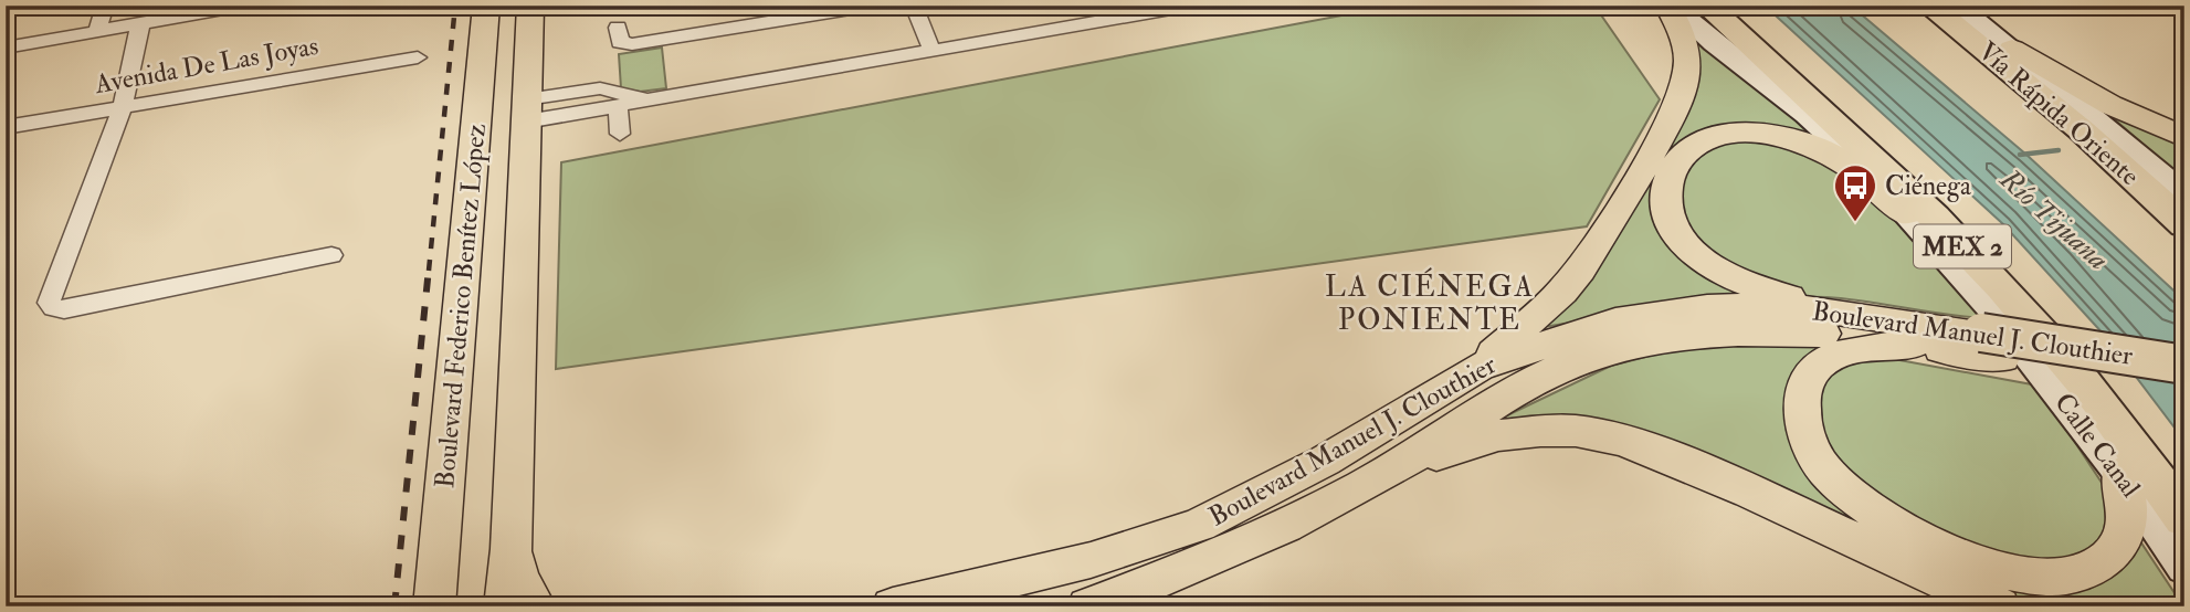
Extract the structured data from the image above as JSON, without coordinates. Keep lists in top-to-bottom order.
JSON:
{
  "streets": {
    "highway": ["Vía Rápida Oriente", "MEX 2"],
    "main road": ["Boulevard Federico Benítez López", "Boulevard Manuel J. Clouthier", "Calle Canal"],
    "street": ["Avenida De Las Joyas"]
  },
  "districts": ["LA CIÉNEGA PONIENTE"],
  "water": ["Río Tijuana"],
  "places": {
    "bus stop": ["Ciénega"]
  }
}
